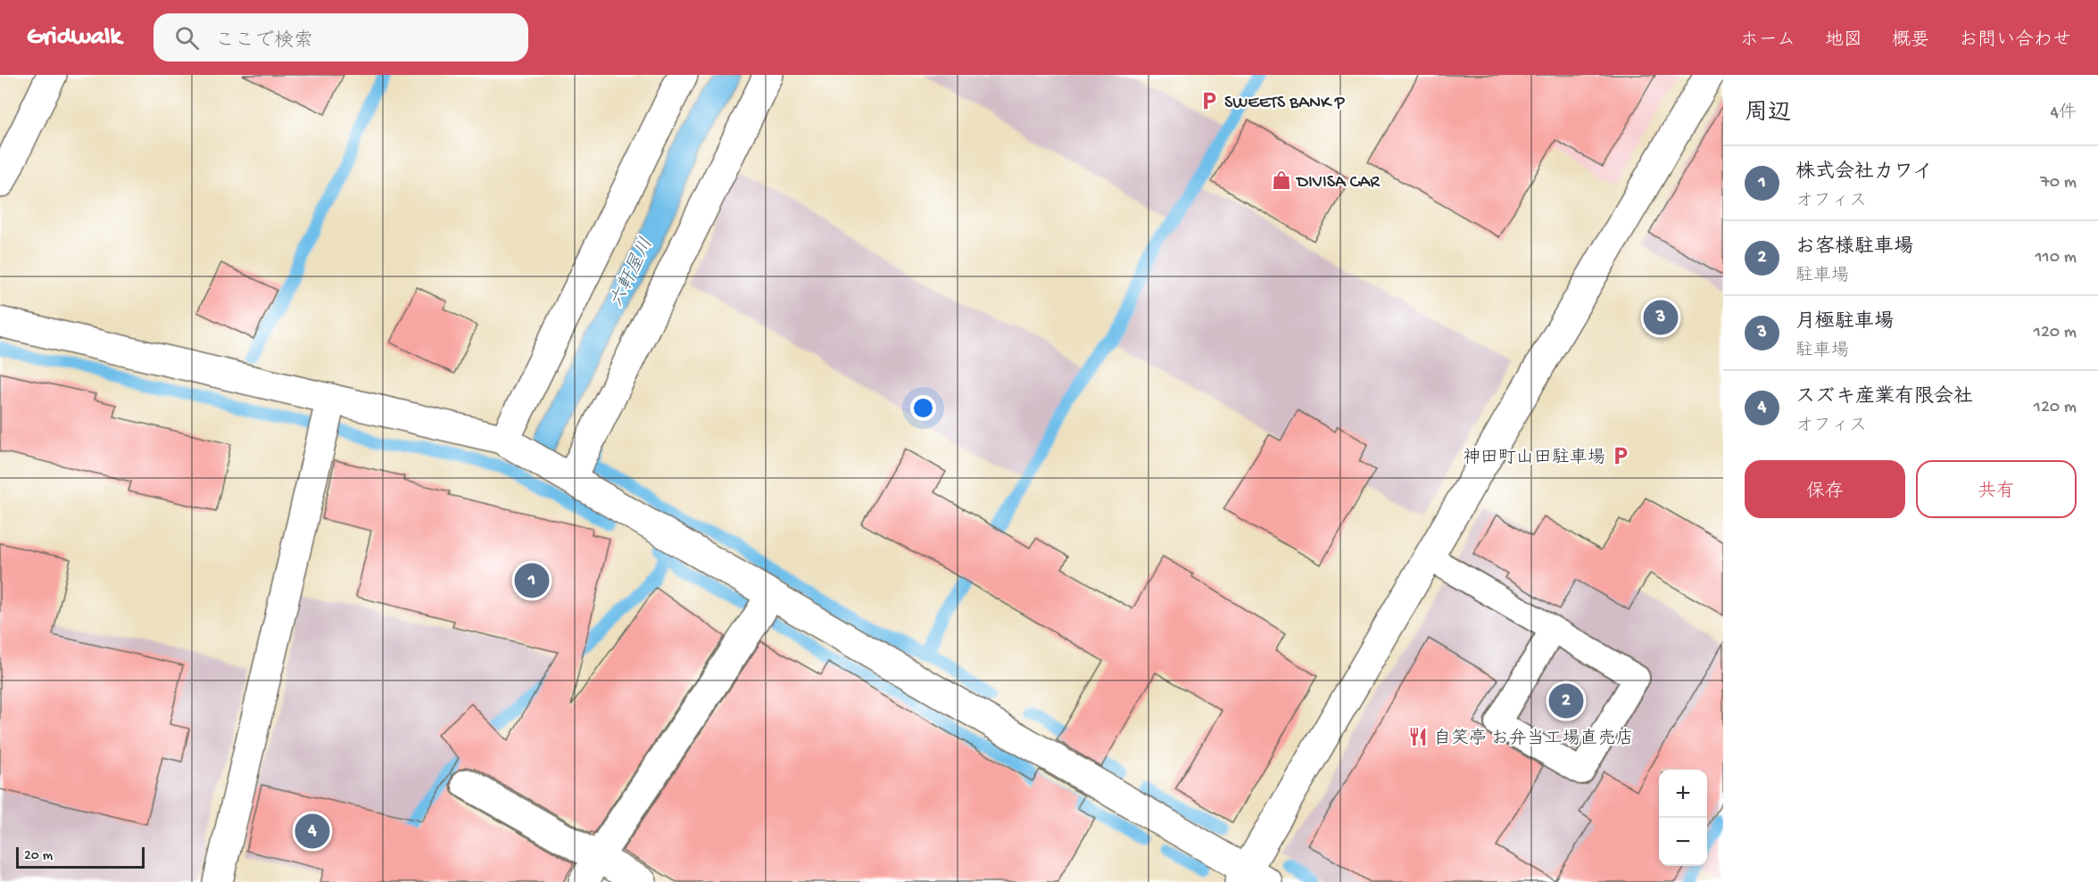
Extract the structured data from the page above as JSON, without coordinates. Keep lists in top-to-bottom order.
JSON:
{
  "water": ["六軒屋川"],
  "places": {
    "parking": ["SWEETS BANK P", "神田町山田駐車場"],
    "shop": ["DIVISA CAR"],
    "restaurant": ["自笑亭 お弁当工場直売店"]
  },
  "scale_bar": "20 m",
  "page": {
    "header": "Gridwalk",
    "search": "ここで検索",
    "nav": [
      "ホーム",
      "地図",
      "概要",
      "お問い合わせ"
    ],
    "heading": ["周辺", "4件"],
    "list": [
      {
        "mark": "1",
        "name": "株式会社カワイ",
        "note": "オフィス",
        "value": "70 m"
      },
      {
        "mark": "2",
        "name": "お客様駐車場",
        "note": "駐車場",
        "value": "110 m"
      },
      {
        "mark": "3",
        "name": "月極駐車場",
        "note": "駐車場",
        "value": "120 m"
      },
      {
        "mark": "4",
        "name": "スズキ産業有限会社",
        "note": "オフィス",
        "value": "120 m"
      }
    ],
    "pins": [
      "3",
      "1",
      "2",
      "4"
    ],
    "buttons": ["保存", "共有"],
    "map_buttons": ["+", "−"],
    "scale": "20 m"
  }
}
